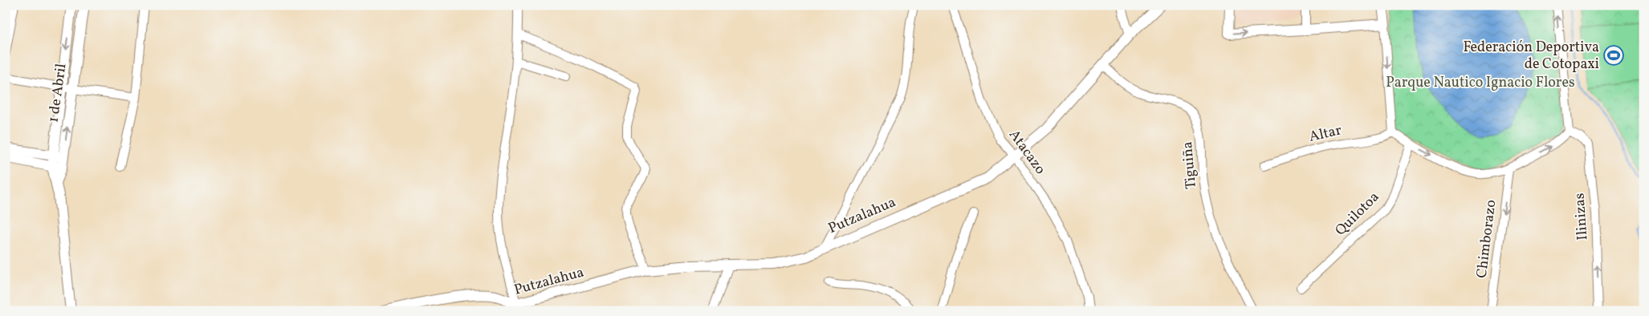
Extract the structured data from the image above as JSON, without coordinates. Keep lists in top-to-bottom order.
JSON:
{
  "streets": {
    "street": [
      "1 de Abril",
      "Altar",
      "Atacazo",
      "Tiguiña",
      "Quilotoa",
      "Putzalahua",
      "Ilinizas",
      "Chimborazo"
    ]
  },
  "crossings": [
    ["Atacazo", "Putzalahua"],
    ["Tiguiña", "Putzalahua"]
  ],
  "one_way": ["Ilinizas", "Chimborazo"],
  "parks": ["Parque Nautico Ignacio Flores"],
  "places": {
    "sports": ["Federación Deportiva de Cotopaxi"]
  }
}
